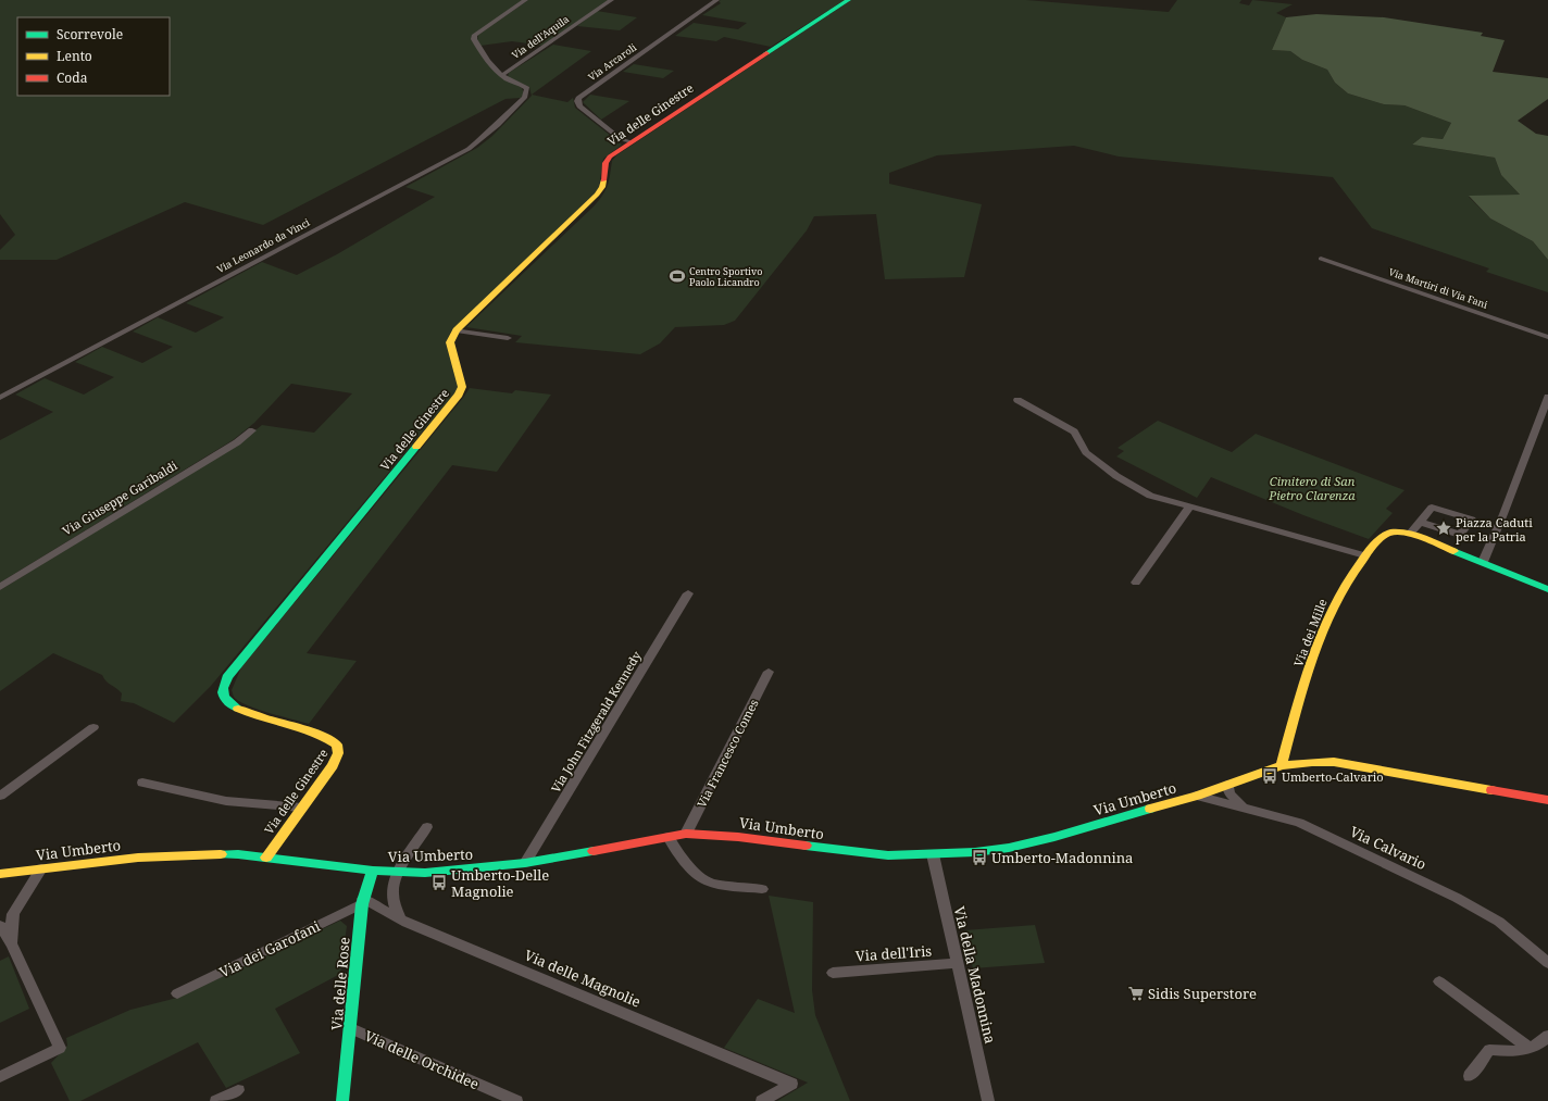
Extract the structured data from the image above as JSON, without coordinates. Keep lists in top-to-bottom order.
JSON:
{
  "streets": {
    "street": [
      "Via dell'Aquila",
      "Via Arcaroli",
      "Via delle Ginestre",
      "Via Leonardo da Vinci",
      "Via Martiri di Via Fani",
      "Via Giuseppe Garibaldi",
      "Via dei Mille",
      "Via John Fitzgerald Kennedy",
      "Via Francesco Comes",
      "Via Umberto",
      "Via Calvario",
      "Via dei Garofani",
      "Via dell'Iris",
      "Via della Madonnina",
      "Via delle Magnolie",
      "Via delle Rose",
      "Via delle Orchidee"
    ]
  },
  "crossings": [
    ["Via dell'Aquila", "Via Leonardo da Vinci"],
    ["Via Arcaroli", "Via delle Ginestre"],
    ["Via delle Ginestre", "Via Umberto"],
    ["Via dei Mille", "Via Umberto"],
    ["Via John Fitzgerald Kennedy", "Via Umberto"],
    ["Via Francesco Comes", "Via Umberto"],
    ["Via Umberto", "Via Calvario"],
    ["Via Umberto", "Via della Madonnina"],
    ["Via Umberto", "Via delle Rose"],
    ["Via dei Garofani", "Via delle Magnolie"],
    ["Via dei Garofani", "Via delle Rose"],
    ["Via dell'Iris", "Via della Madonnina"],
    ["Via delle Magnolie", "Via delle Rose"],
    ["Via delle Rose", "Via delle Orchidee"]
  ],
  "parks": ["Cimitero di San Pietro Clarenza"],
  "places": {
    "sports": ["Centro Sportivo Paolo Licandro"],
    "place": ["Piazza Caduti per la Patria"],
    "bus stop": ["Umberto-Calvario", "Umberto-Madonnina", "Umberto-Delle Magnolie"],
    "supermarket": ["Sidis Superstore"]
  },
  "legend": ["Scorrevole", "Lento", "Coda"]
}
